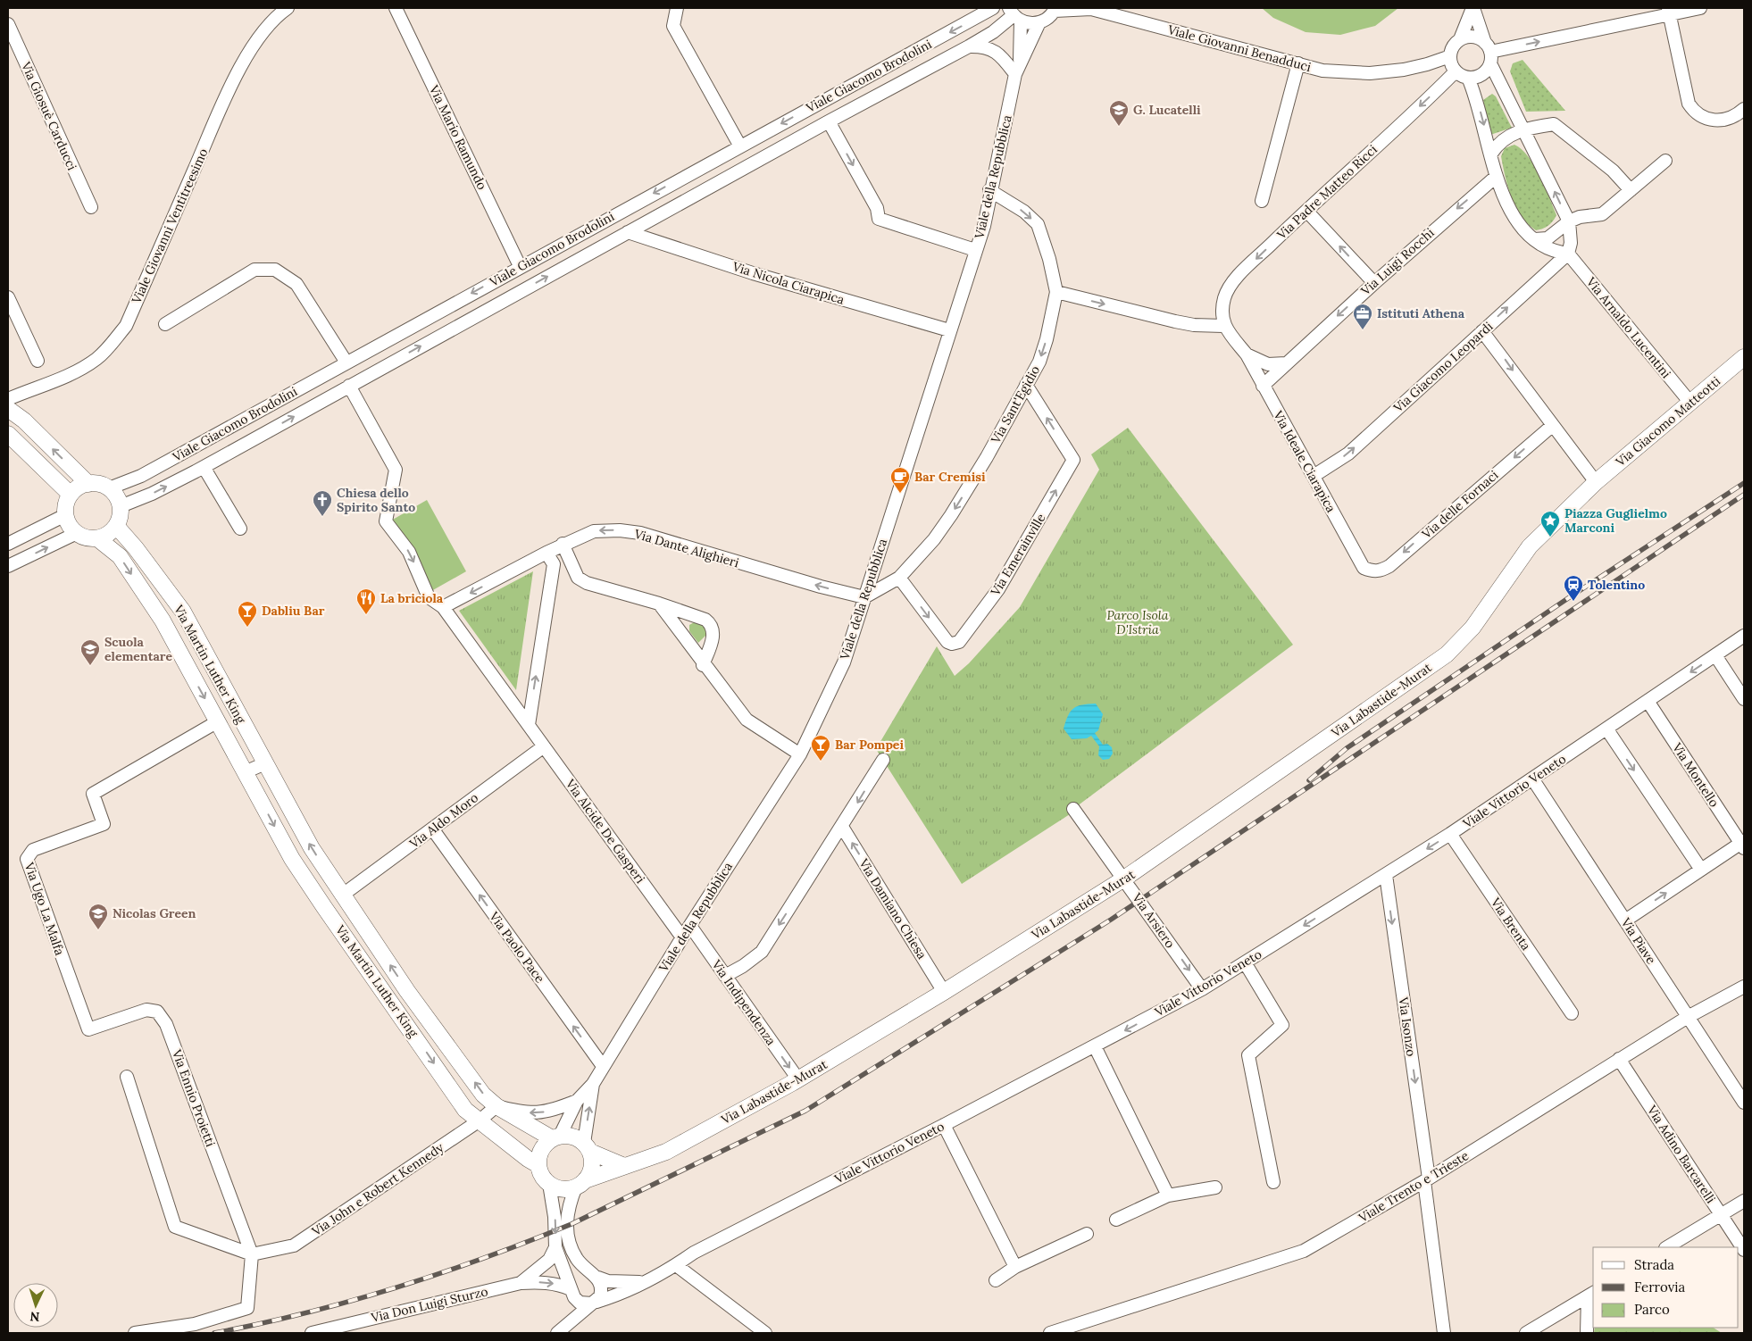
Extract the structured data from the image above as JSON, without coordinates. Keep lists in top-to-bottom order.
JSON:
{
  "streets": {
    "street": [
      "Viale Giovanni Benadduci",
      "Viale Giacomo Brodolini",
      "Via Giosuè Carducci",
      "Via Mario Ramundo",
      "Viale della Repubblica",
      "Via Padre Matteo Ricci",
      "Viale Giovanni Ventitreesimo",
      "Via Luigi Rocchi",
      "Via Nicola Ciarapica",
      "Via Arnaldo Lucentini",
      "Via Giacomo Leopardi",
      "Via Sant'Egidio",
      "Via Giacomo Matteotti",
      "Via Ideale Ciarapica",
      "Via delle Fornaci",
      "Via Dante Alighieri",
      "Via Emerainville",
      "Via Martin Luther King",
      "Via Labastide-Murat",
      "Via Montello",
      "Viale Vittorio Veneto",
      "Via Aldo Moro",
      "Via Alcide De Gasperi",
      "Via Ugo La Malfa",
      "Via Damiano Chiesa",
      "Via Arsiero",
      "Via Brenta",
      "Via Piave",
      "Via Paolo Pace",
      "Via Indipendenza",
      "Via Isonzo",
      "Via Ennio Proietti",
      "Via Adino Barcarelli",
      "Viale Trento e Trieste",
      "Via John e Robert Kennedy",
      "Via Don Luigi Sturzo"
    ]
  },
  "crossings": [
    ["Viale Giovanni Benadduci", "Via Padre Matteo Ricci"],
    ["Viale Giacomo Brodolini", "Via Mario Ramundo"],
    ["Viale Giacomo Brodolini", "Viale della Repubblica"],
    ["Viale Giacomo Brodolini", "Via Nicola Ciarapica"],
    ["Viale Giacomo Brodolini", "Via Martin Luther King"],
    ["Viale Giacomo Brodolini", "Via Alcide De Gasperi"],
    ["Viale della Repubblica", "Via Nicola Ciarapica"],
    ["Viale della Repubblica", "Via Sant'Egidio"],
    ["Viale della Repubblica", "Via Dante Alighieri"],
    ["Viale della Repubblica", "Via Martin Luther King"],
    ["Viale della Repubblica", "Via Labastide-Murat"],
    ["Viale della Repubblica", "Via Alcide De Gasperi"],
    ["Viale della Repubblica", "Via Paolo Pace"],
    ["Viale della Repubblica", "Via Indipendenza"],
    ["Viale della Repubblica", "Via John e Robert Kennedy"],
    ["Via Padre Matteo Ricci", "Via Ideale Ciarapica"],
    ["Via Luigi Rocchi", "Via Ideale Ciarapica"],
    ["Via Arnaldo Lucentini", "Via Giacomo Leopardi"],
    ["Via Arnaldo Lucentini", "Via Giacomo Matteotti"],
    ["Via Giacomo Leopardi", "Via Ideale Ciarapica"],
    ["Via Sant'Egidio", "Via Dante Alighieri"],
    ["Via Sant'Egidio", "Via Emerainville"],
    ["Via Giacomo Matteotti", "Via Labastide-Murat"],
    ["Via Ideale Ciarapica", "Via delle Fornaci"],
    ["Via Dante Alighieri", "Via Alcide De Gasperi"],
    ["Via Martin Luther King", "Via Labastide-Murat"],
    ["Via Martin Luther King", "Via Aldo Moro"],
    ["Via Martin Luther King", "Via Ugo La Malfa"],
    ["Via Martin Luther King", "Via John e Robert Kennedy"],
    ["Via Labastide-Murat", "Via Damiano Chiesa"],
    ["Via Labastide-Murat", "Via Arsiero"],
    ["Via Labastide-Murat", "Via Indipendenza"],
    ["Via Montello", "Viale Vittorio Veneto"],
    ["Viale Vittorio Veneto", "Via Arsiero"],
    ["Viale Vittorio Veneto", "Via Brenta"],
    ["Viale Vittorio Veneto", "Via Piave"],
    ["Viale Vittorio Veneto", "Via Isonzo"],
    ["Via Aldo Moro", "Via Alcide De Gasperi"],
    ["Via Aldo Moro", "Via Paolo Pace"],
    ["Via Ugo La Malfa", "Via Ennio Proietti"],
    ["Via Piave", "Viale Trento e Trieste"],
    ["Via Isonzo", "Viale Trento e Trieste"],
    ["Via Ennio Proietti", "Via John e Robert Kennedy"],
    ["Via Adino Barcarelli", "Viale Trento e Trieste"]
  ],
  "one_way": [
    "Via Padre Matteo Ricci",
    "Via Luigi Rocchi",
    "Via Giacomo Leopardi",
    "Via Sant'Egidio",
    "Via delle Fornaci",
    "Via Dante Alighieri",
    "Via Alcide De Gasperi",
    "Via Damiano Chiesa",
    "Via Arsiero",
    "Via Paolo Pace",
    "Via Indipendenza",
    "Via Isonzo"
  ],
  "parks": ["Parco Isola D'Istria"],
  "places": {
    "school or university": ["G. Lucatelli", "Scuola elementare", "Nicolas Green"],
    "office": ["Istituti Athena"],
    "cafe": ["Bar Cremisi"],
    "church": ["Chiesa dello Spirito Santo"],
    "place": ["Piazza Guglielmo Marconi"],
    "station": ["Tolentino"],
    "restaurant": ["La briciola"],
    "bar": ["Dabliu Bar", "Bar Pompei"]
  },
  "legend": ["Strada", "Ferrovia", "Parco"],
  "north": "bottom"
}
